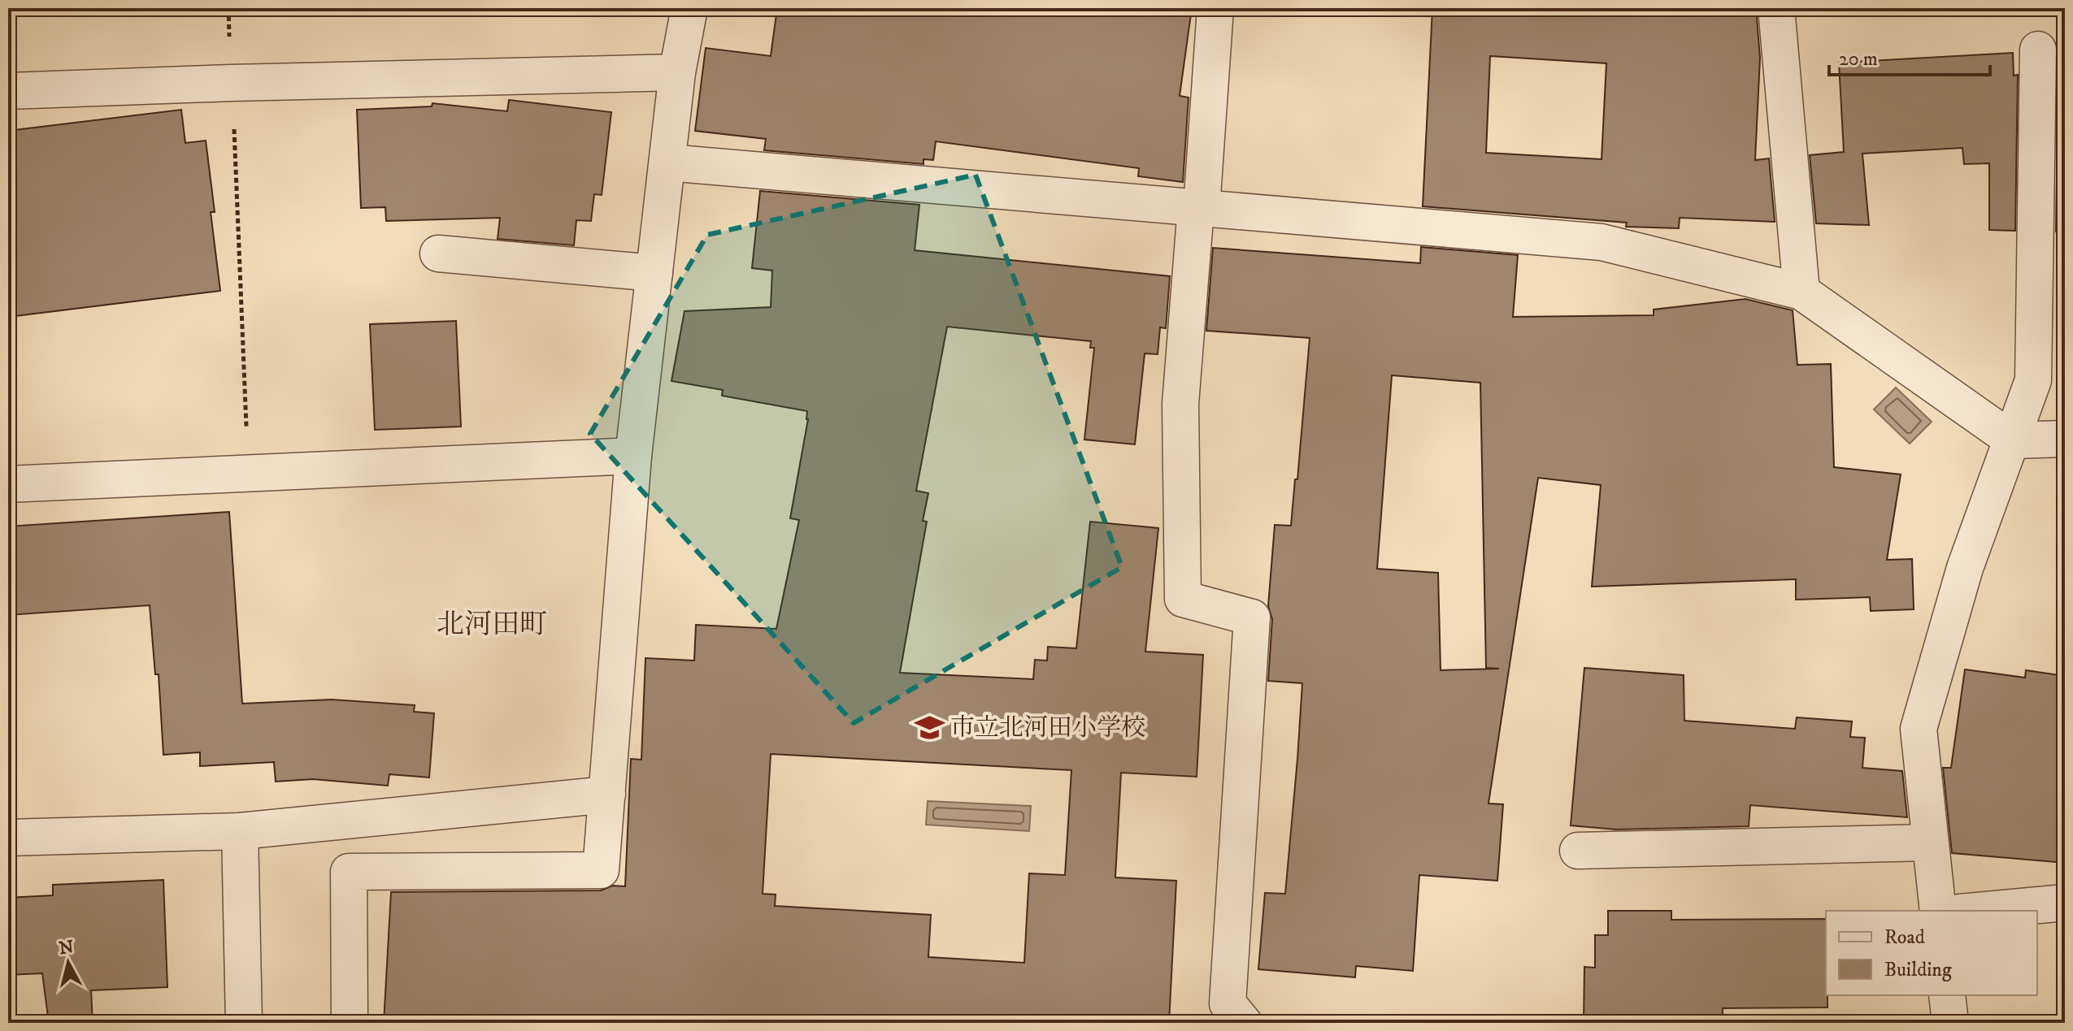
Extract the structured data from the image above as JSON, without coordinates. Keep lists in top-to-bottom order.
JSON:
{
  "districts": ["北河田町"],
  "places": {
    "school or university": ["市立北河田小学校"]
  },
  "legend": ["Road", "Building"],
  "scale_bar": "20 m",
  "north": "top"
}
